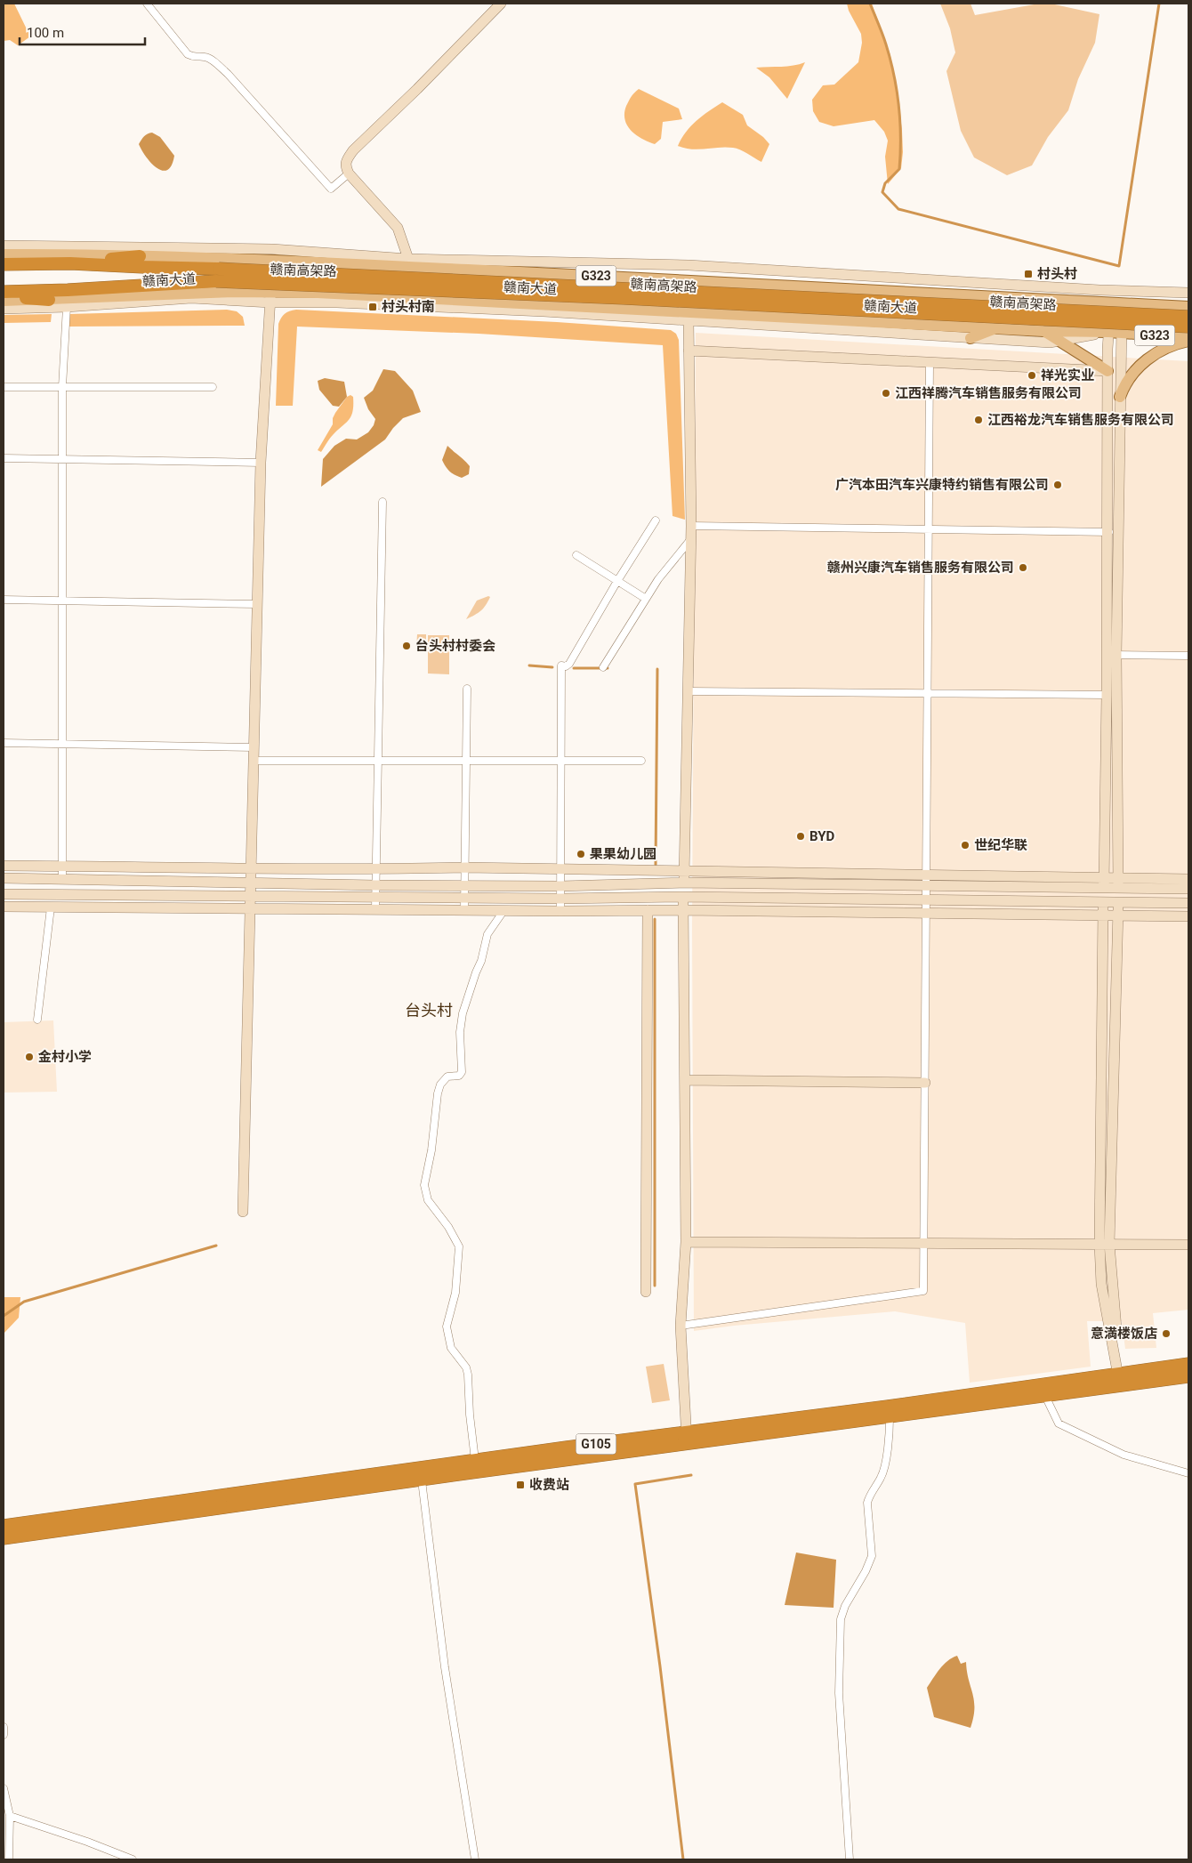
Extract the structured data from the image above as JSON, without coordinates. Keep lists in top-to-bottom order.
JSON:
{
  "streets": {
    "highway": ["赣南高架路", "G105"],
    "main road": ["G323", "赣南大道"]
  },
  "districts": ["台头村"],
  "places": {
    "transit": ["村头村", "村头村南", "收费站"],
    "other": [
      "祥光实业",
      "江西祥腾汽车销售服务有限公司",
      "江西裕龙汽车销售服务有限公司",
      "广汽本田汽车兴康特约销售有限公司",
      "赣州兴康汽车销售服务有限公司",
      "台头村村委会",
      "BYD",
      "世纪华联",
      "果果幼儿园",
      "金村小学",
      "意満楼饭店"
    ]
  },
  "scale_bar": "100 m"
}
